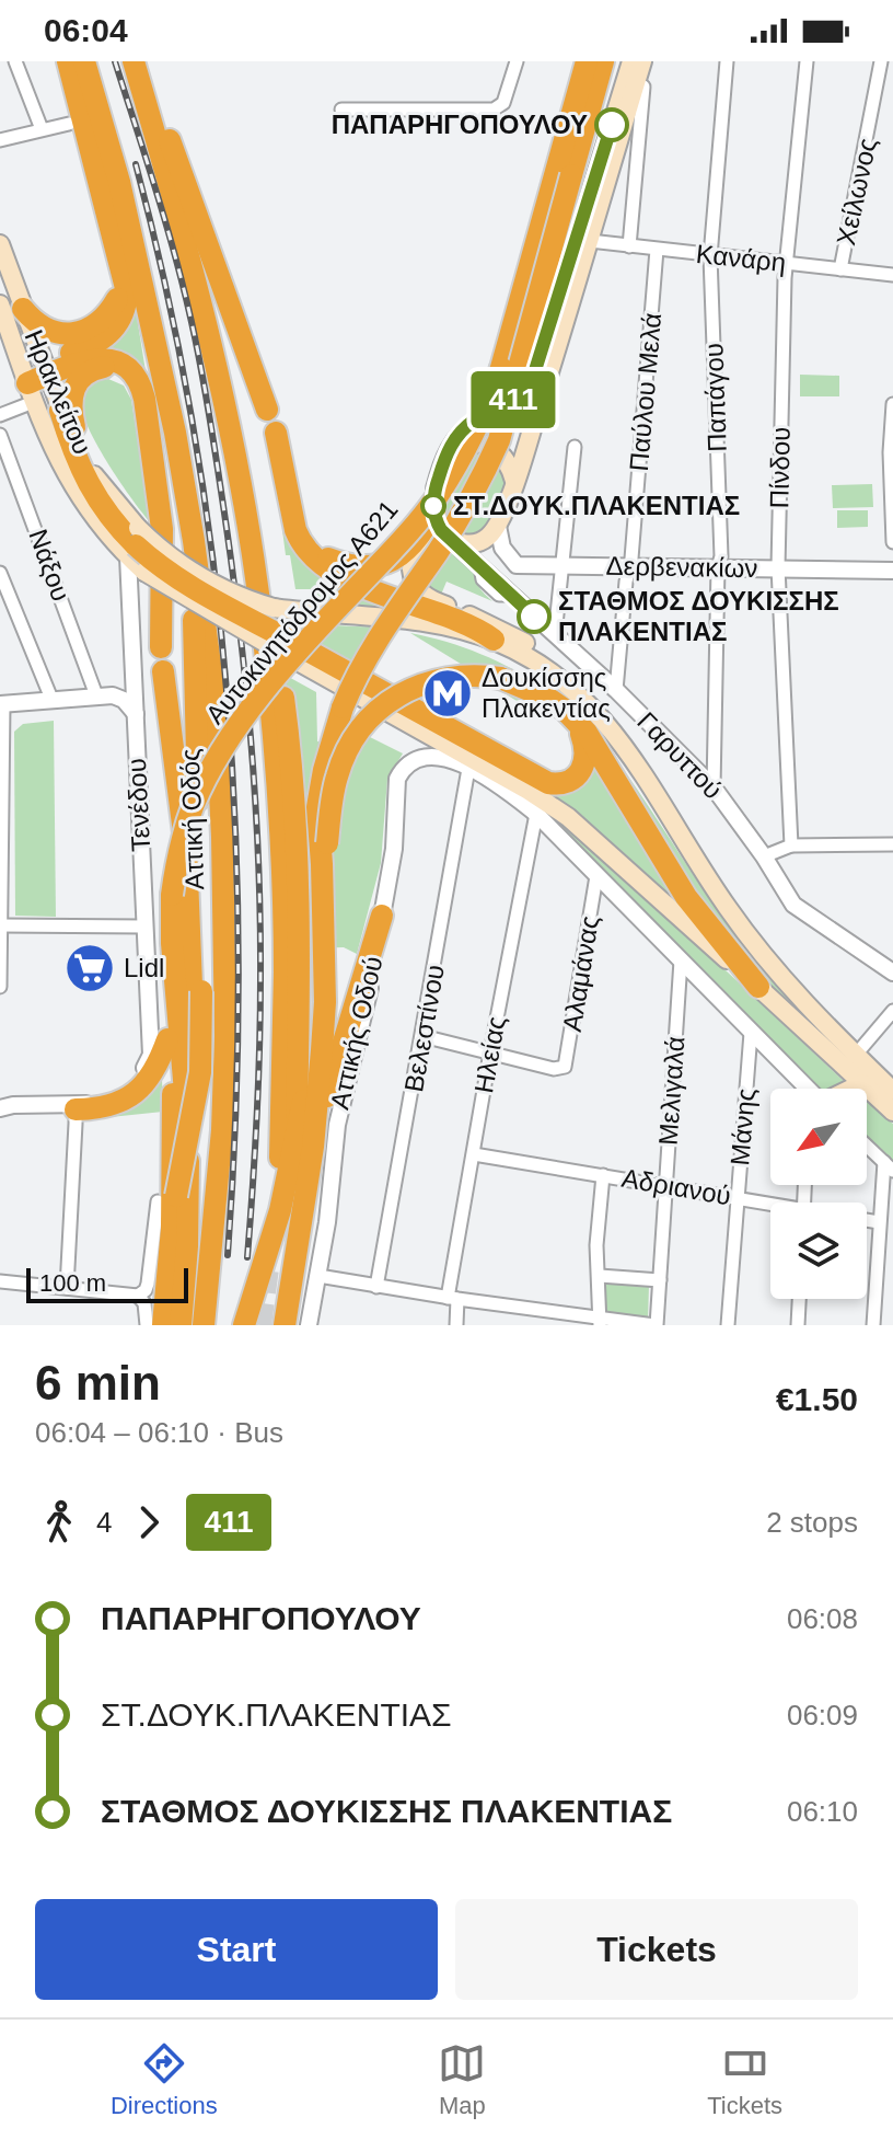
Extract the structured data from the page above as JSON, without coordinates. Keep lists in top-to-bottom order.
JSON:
{
  "streets": {
    "highway": ["Αυτοκινητόδρομος Α621", "Αττική Οδός"],
    "main road": ["Ηρακλείτου"],
    "street": [
      "Χείλωνος",
      "Κανάρη",
      "Παύλου Μελά",
      "Παπάγου",
      "Πίνδου",
      "Νάξου",
      "Δερβενακίων",
      "Γαρυττού",
      "Τενέδου",
      "Αλαμάνας",
      "Βελεστίνου",
      "Αττικής Οδού",
      "Ηλείας",
      "Μελιγαλά",
      "Μάνης",
      "Αδριανού"
    ]
  },
  "crossings": [
    ["Χείλωνος", "Κανάρη"],
    ["Κανάρη", "Παύλου Μελά"],
    ["Κανάρη", "Παπάγου"],
    ["Κανάρη", "Πίνδου"],
    ["Ηρακλείτου", "Τενέδου"],
    ["Παύλου Μελά", "Δερβενακίων"],
    ["Παύλου Μελά", "Γαρυττού"],
    ["Παπάγου", "Δερβενακίων"],
    ["Παπάγου", "Γαρυττού"],
    ["Πίνδου", "Δερβενακίων"],
    ["Αλαμάνας", "Ηλείας"],
    ["Βελεστίνου", "Αττικής Οδού"],
    ["Ηλείας", "Αδριανού"],
    ["Μελιγαλά", "Αδριανού"],
    ["Μάνης", "Αδριανού"]
  ],
  "places": {
    "other": ["ΠΑΠΑΡΗΓΟΠΟΥΛΟΥ", "ΣΤ.ΔΟΥΚ.ΠΛΑΚΕΝΤΙΑΣ", "ΣΤΑΘΜΟΣ ΔΟΥΚΙΣΣΗΣ ΠΛΑΚΕΝΤΙΑΣ"],
    "metro station": ["Δουκίσσης Πλακεντίας"],
    "supermarket": ["Lidl"]
  },
  "lines": ["bus line 411"],
  "scale_bar": "100 m",
  "north": "bottom left",
  "page": {
    "status": "06:04",
    "on_map": "411",
    "scale": "100 m",
    "heading": ["6 min", "06:04 – 06:10 · Bus", "€1.50"],
    "legs": ["4", "411", "2 stops"],
    "list": [
      {
        "name": "ΠΑΠΑΡΗΓΟΠΟΥΛΟΥ",
        "value": "06:08"
      },
      {
        "name": "ΣΤ.ΔΟΥΚ.ΠΛΑΚΕΝΤΙΑΣ",
        "value": "06:09"
      },
      {
        "name": "ΣΤΑΘΜΟΣ ΔΟΥΚΙΣΣΗΣ ΠΛΑΚΕΝΤΙΑΣ",
        "value": "06:10"
      }
    ],
    "buttons": ["Start", "Tickets"],
    "tabs": ["Directions", "Map", "Tickets"]
  }
}
